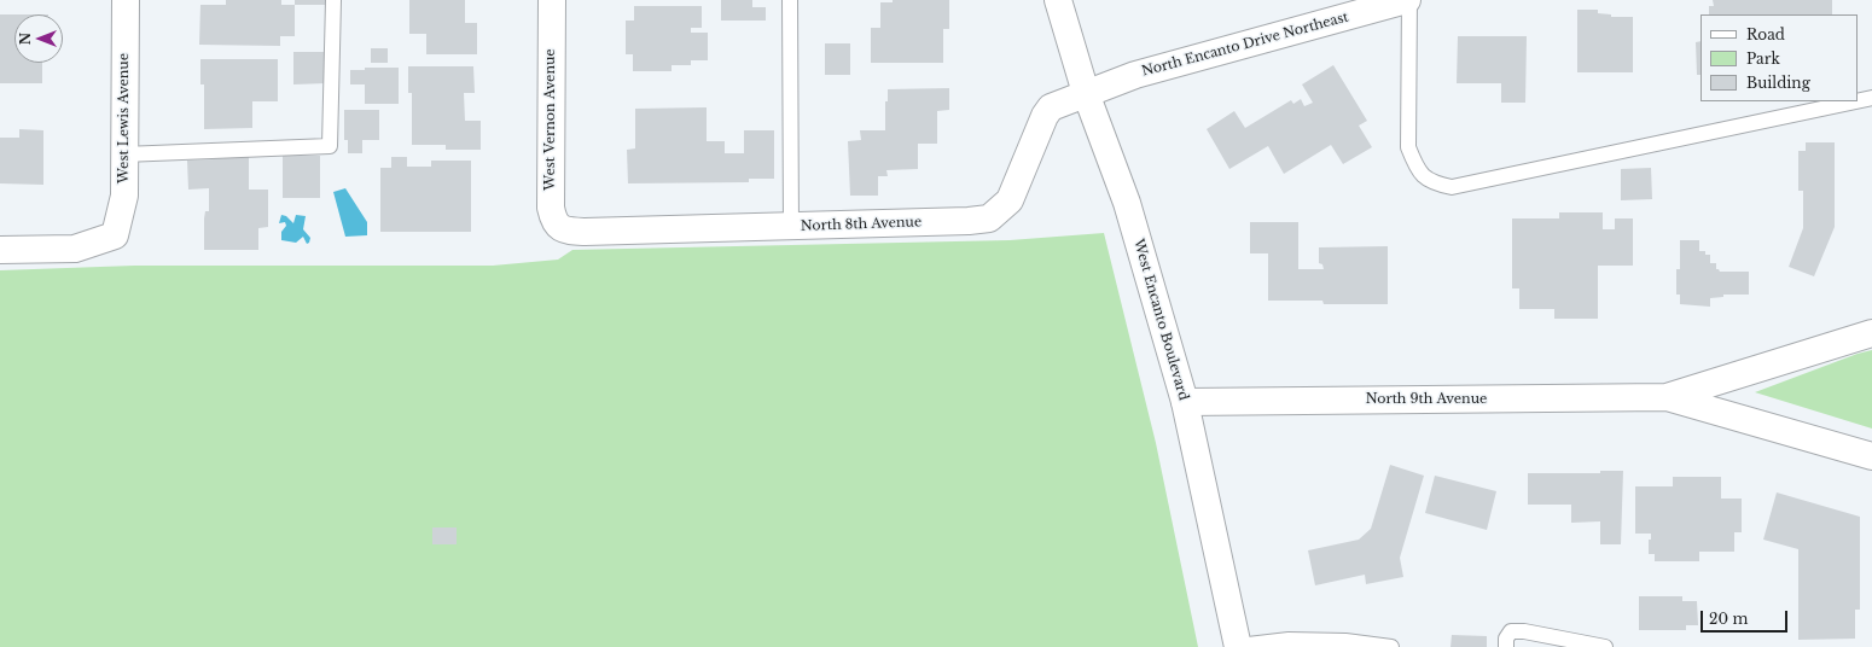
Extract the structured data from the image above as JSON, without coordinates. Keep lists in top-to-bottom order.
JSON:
{
  "streets": {
    "street": [
      "North Encanto Drive Northeast",
      "West Lewis Avenue",
      "West Vernon Avenue",
      "North 8th Avenue",
      "West Encanto Boulevard",
      "North 9th Avenue"
    ]
  },
  "crossings": [
    ["North Encanto Drive Northeast", "North 8th Avenue"],
    ["North Encanto Drive Northeast", "West Encanto Boulevard"],
    ["West Vernon Avenue", "North 8th Avenue"],
    ["North 8th Avenue", "West Encanto Boulevard"],
    ["West Encanto Boulevard", "North 9th Avenue"]
  ],
  "legend": ["Road", "Park", "Building"],
  "scale_bar": "20 m",
  "north": "left"
}
